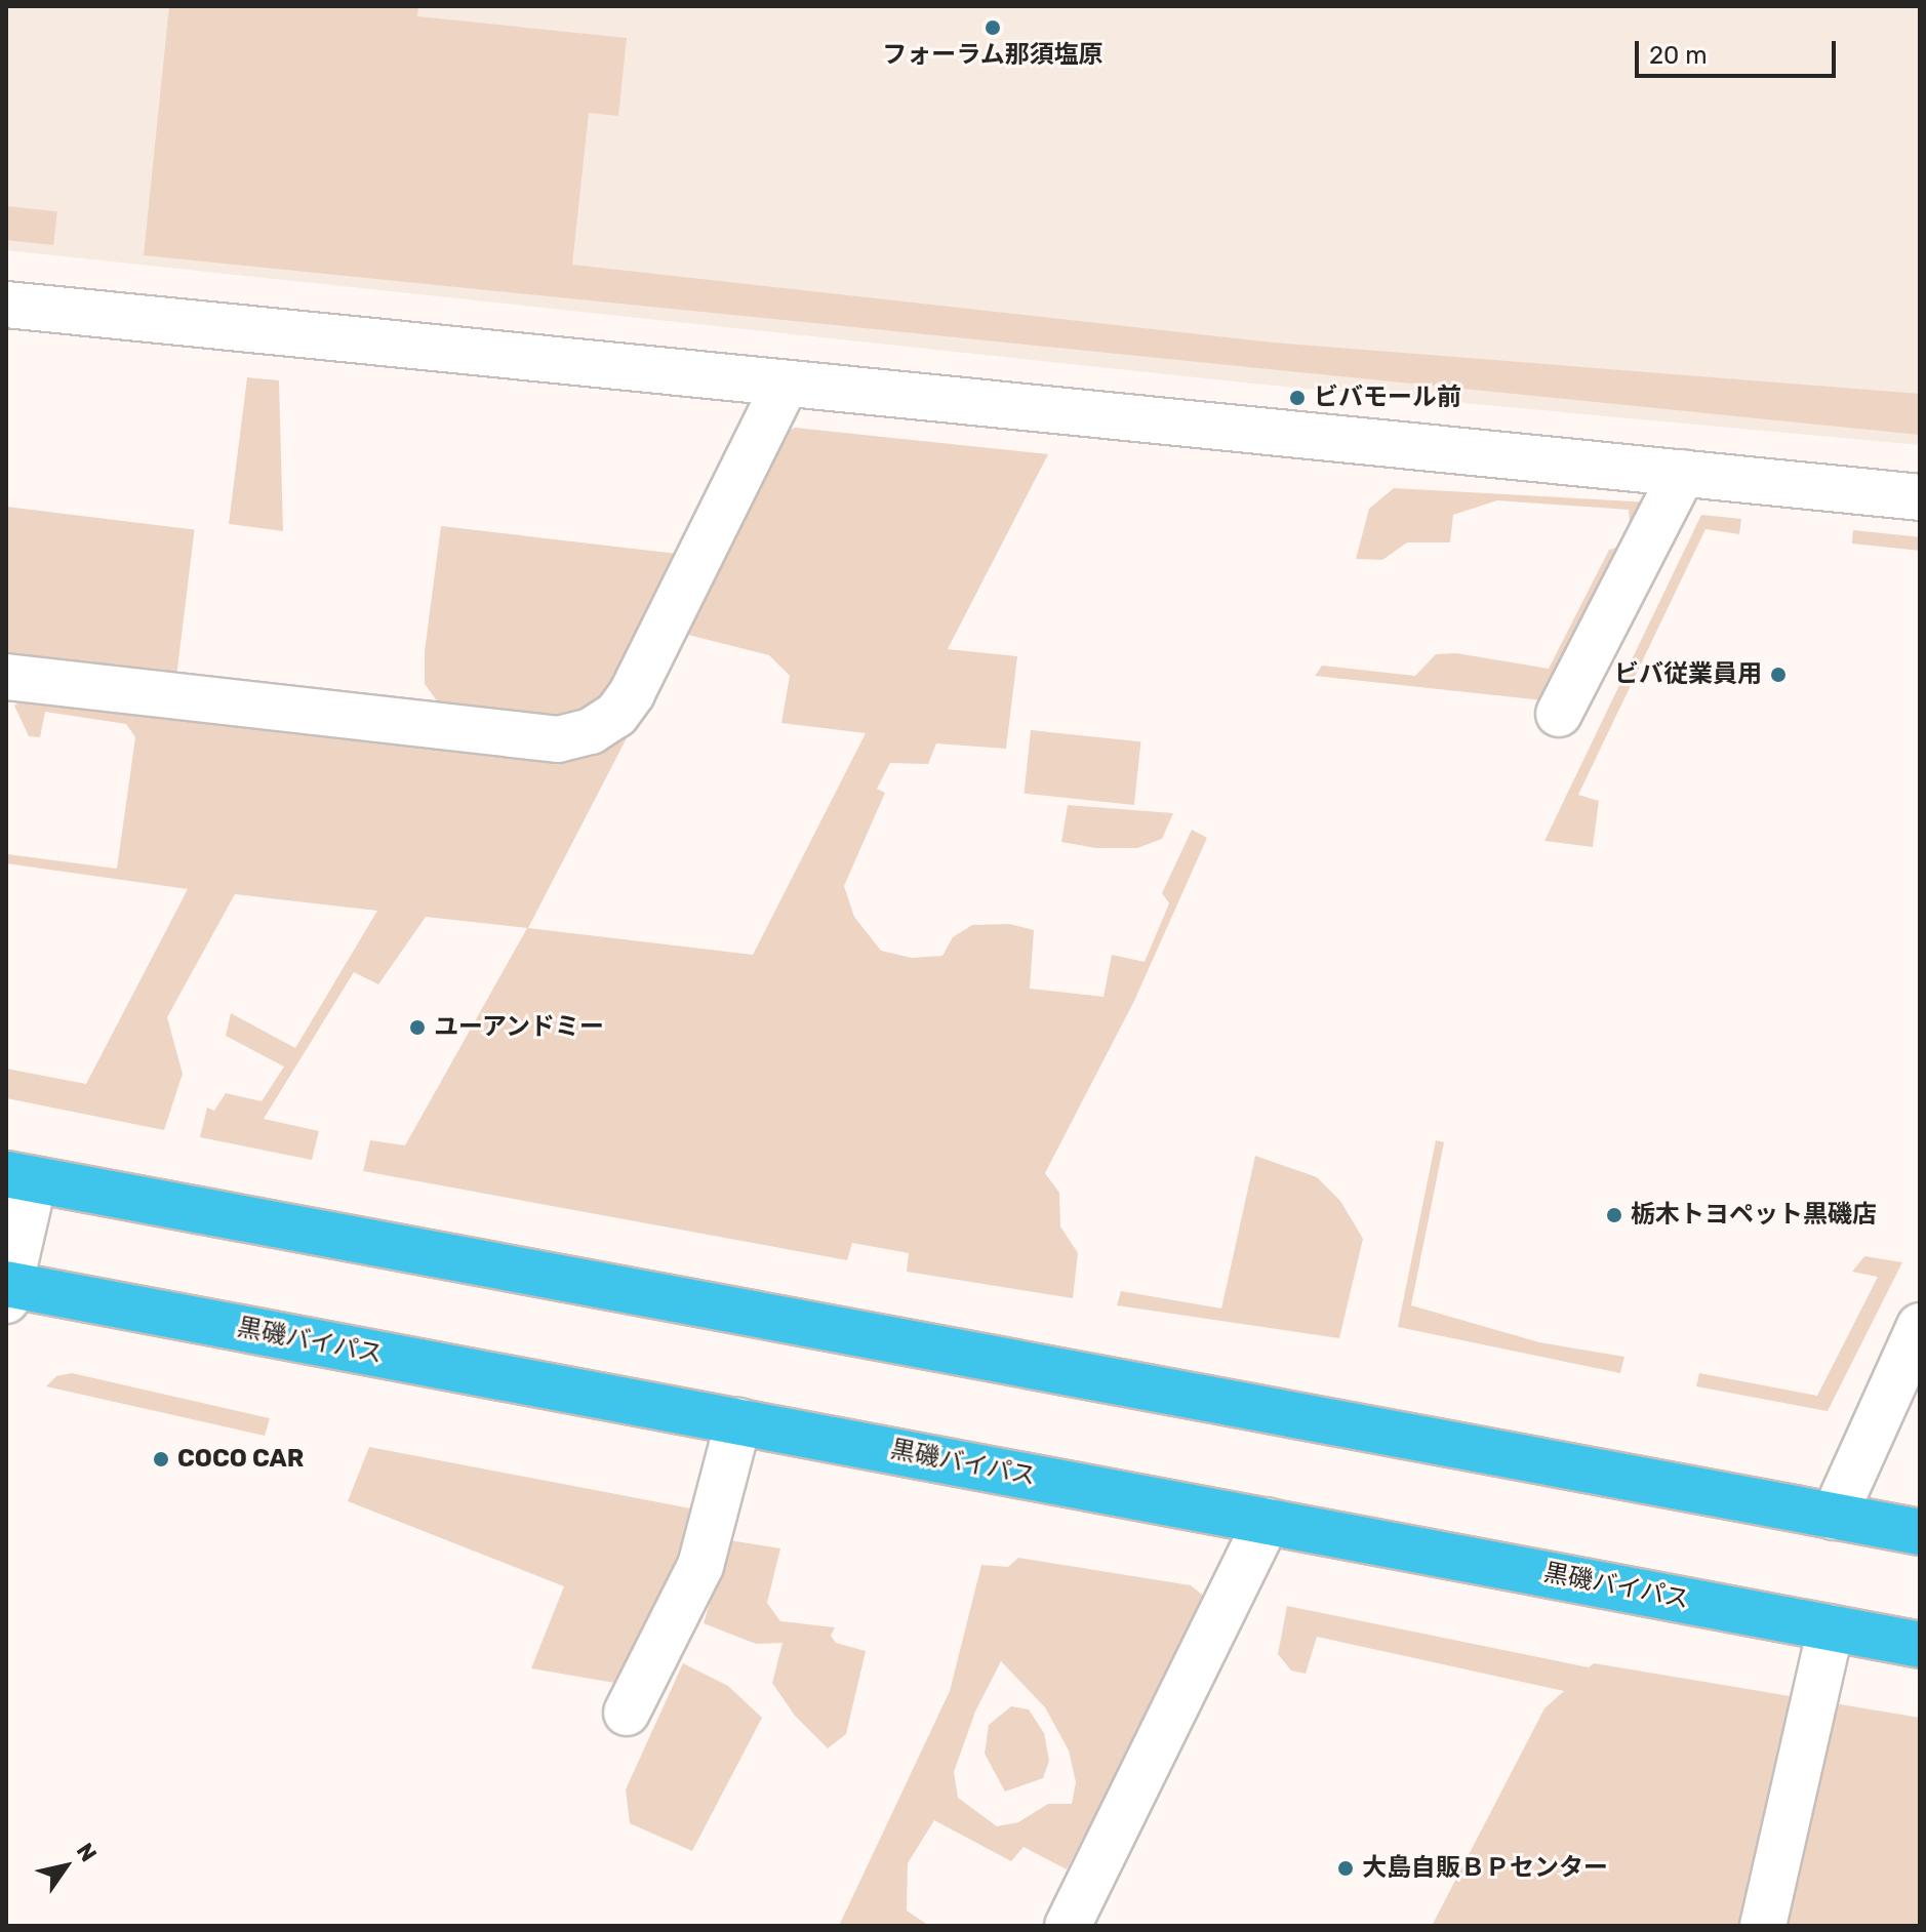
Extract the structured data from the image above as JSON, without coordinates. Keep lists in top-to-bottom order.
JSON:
{
  "streets": {
    "highway": ["黒磯バイパス"]
  },
  "places": [
    "フォーラム那須塩原",
    "ビバモール前",
    "ビバ従業員用",
    "ユーアンドミー",
    "栃木トヨペット黒磯店",
    "COCO CAR",
    "大島自販ＢＰセンター"
  ],
  "scale_bar": "20 m",
  "north": "top right"
}
